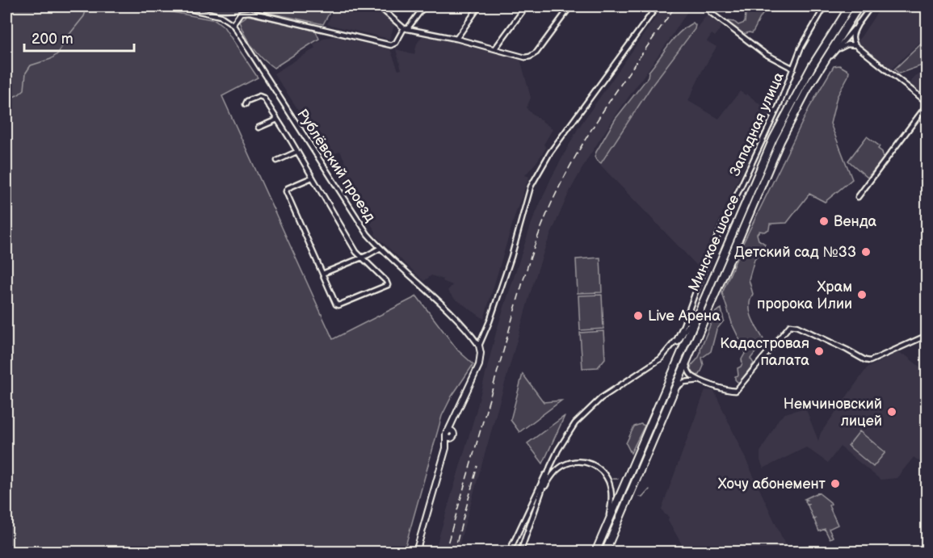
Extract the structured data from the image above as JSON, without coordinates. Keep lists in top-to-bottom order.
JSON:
{
  "streets": {
    "highway": ["Минское шоссе"],
    "street": ["Западная улица", "Рублёвский проезд"]
  },
  "places": [
    "Венда",
    "Детский сад №33",
    "Храм пророка Илии",
    "Live Арена",
    "Кадастровая палата",
    "Немчиновский лицей",
    "Хочу абонемент"
  ],
  "scale_bar": "200 m"
}
